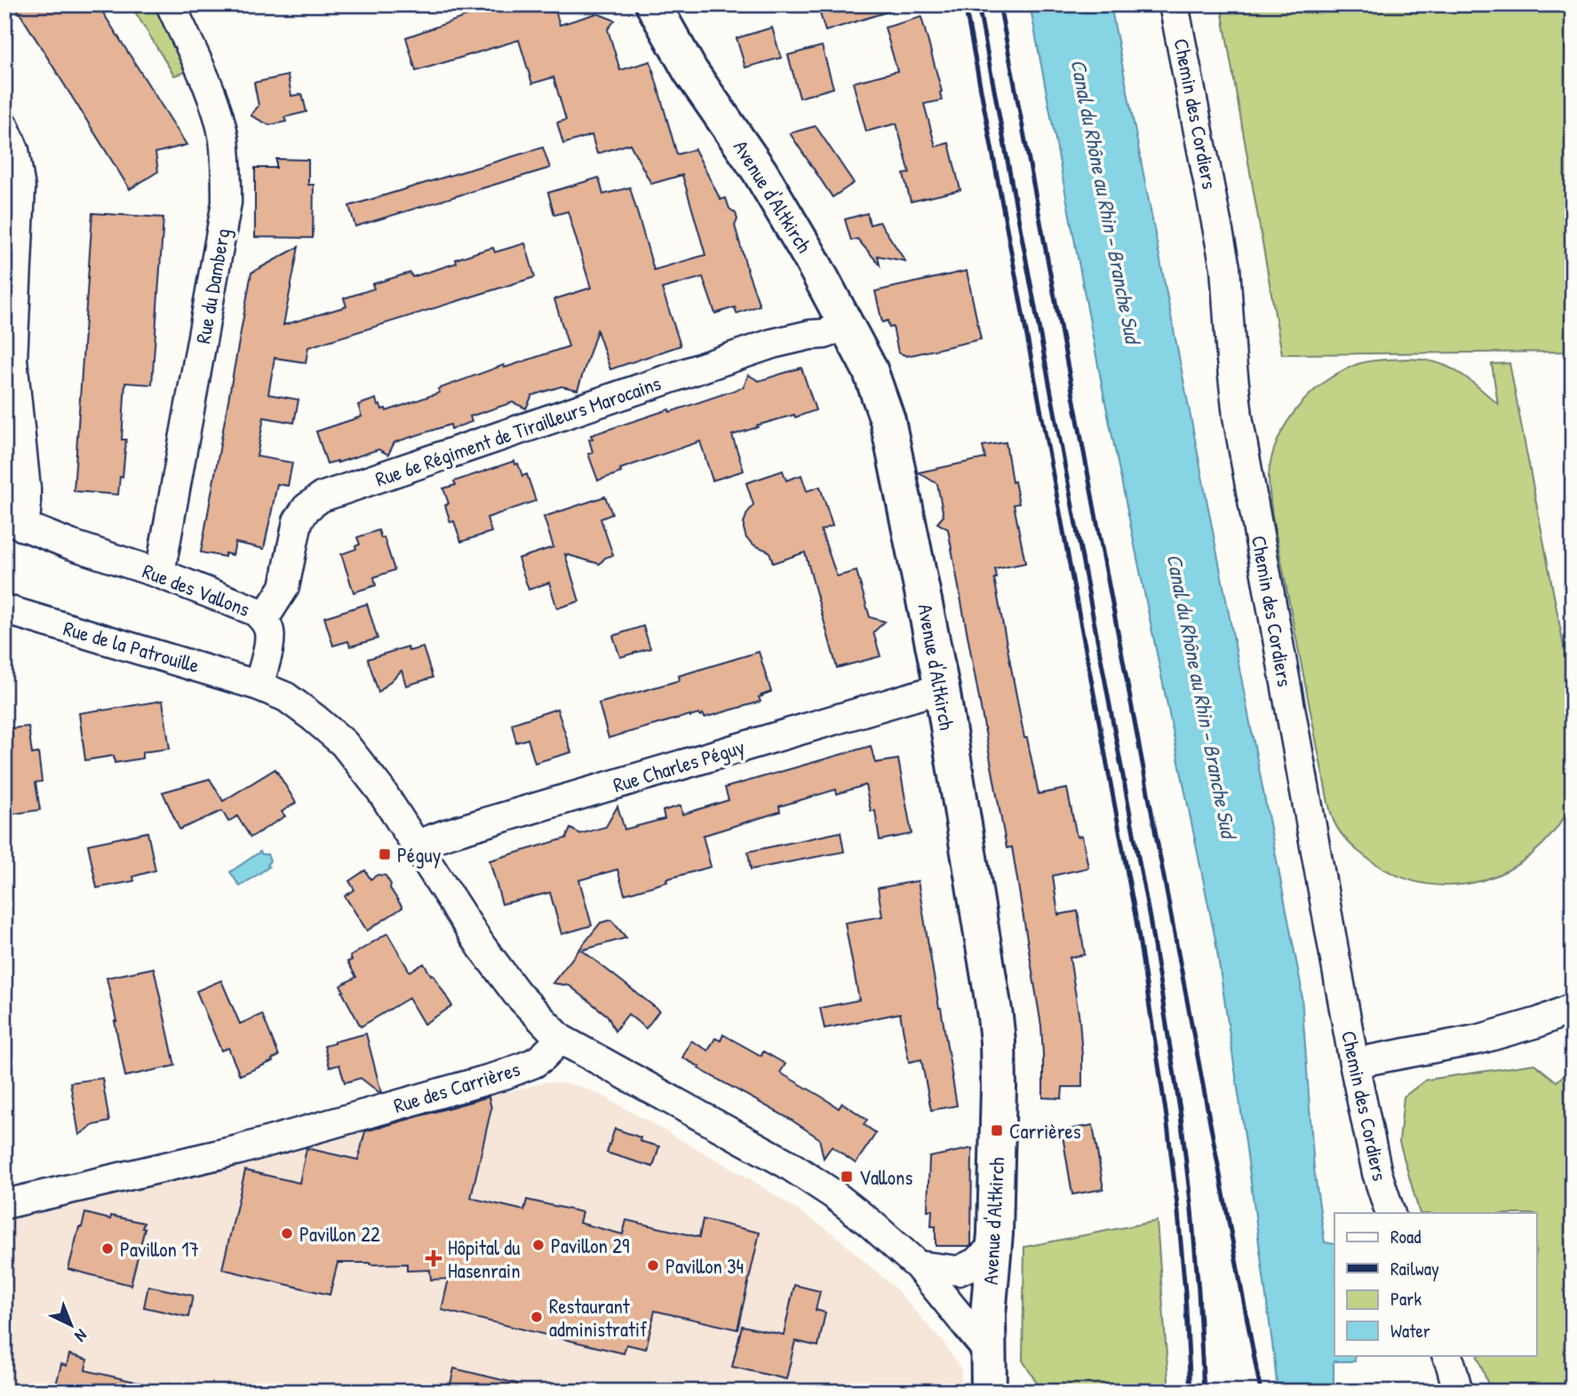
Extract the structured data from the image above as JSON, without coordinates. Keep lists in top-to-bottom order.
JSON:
{
  "streets": {
    "main road": ["Avenue d'Altkirch"],
    "street": [
      "Chemin des Cordiers",
      "Rue du Damberg",
      "Rue 6e Régiment de Tirailleurs Marocains",
      "Rue des Vallons",
      "Rue de la Patrouille",
      "Rue Charles Péguy",
      "Rue des Carrières"
    ]
  },
  "crossings": [
    ["Avenue d'Altkirch", "Rue 6e Régiment de Tirailleurs Marocains"],
    ["Avenue d'Altkirch", "Rue Charles Péguy"],
    ["Rue du Damberg", "Rue des Vallons"],
    ["Rue 6e Régiment de Tirailleurs Marocains", "Rue des Vallons"],
    ["Rue des Vallons", "Rue de la Patrouille"]
  ],
  "water": ["Canal du Rhône au Rhin - Branche Sud"],
  "places": {
    "transit": ["Péguy", "Carrières", "Vallons"],
    "other": [
      "Pavillon 22",
      "Pavillon 29",
      "Pavillon 17",
      "Pavillon 34",
      "Restaurant administratif"
    ],
    "health": ["Hôpital du Hasenrain"]
  },
  "legend": [
    "Road",
    "Railway",
    "Park",
    "Water"
  ],
  "north": "bottom right"
}
